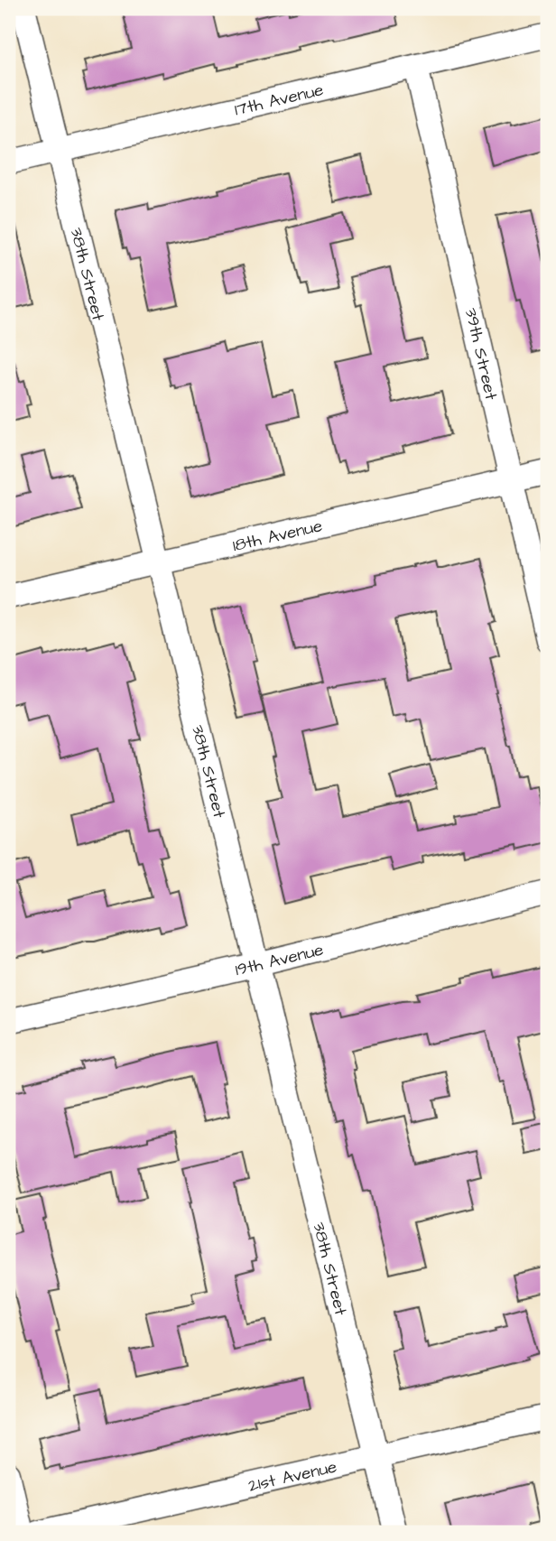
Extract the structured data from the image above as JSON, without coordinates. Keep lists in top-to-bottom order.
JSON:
{
  "streets": {
    "street": [
      "17th Avenue",
      "38th Street",
      "39th Street",
      "18th Avenue",
      "19th Avenue",
      "21st Avenue"
    ]
  },
  "crossings": [
    ["17th Avenue", "38th Street"],
    ["17th Avenue", "39th Street"],
    ["38th Street", "18th Avenue"],
    ["38th Street", "19th Avenue"],
    ["38th Street", "21st Avenue"],
    ["39th Street", "18th Avenue"]
  ]
}
